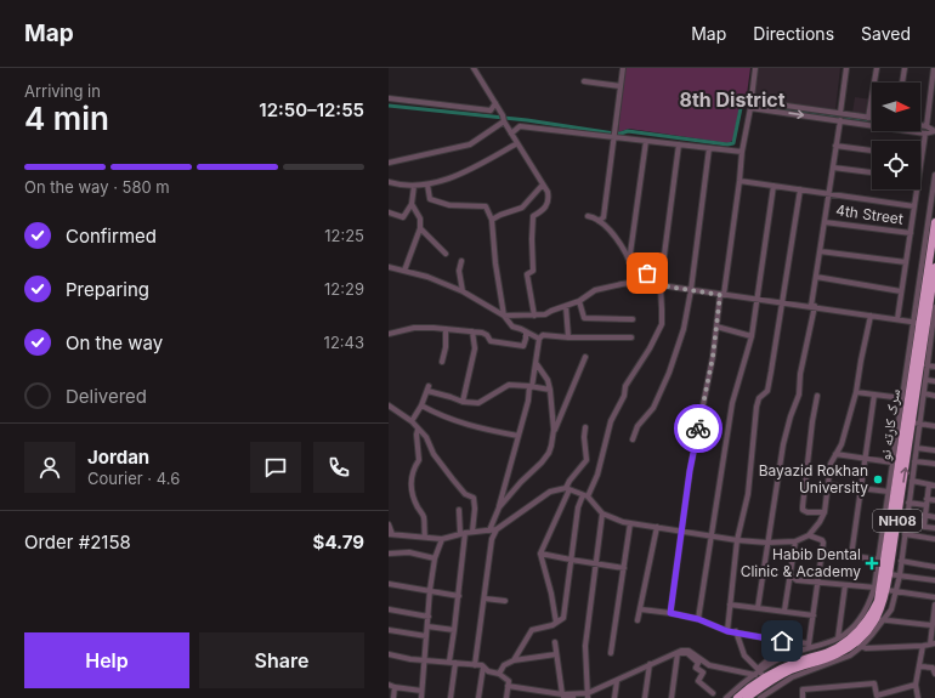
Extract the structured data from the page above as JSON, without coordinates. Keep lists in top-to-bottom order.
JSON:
{
  "streets": {
    "highway": ["سرک کارته نو", "NH08"],
    "street": ["4th Street"]
  },
  "districts": ["8th District"],
  "places": {
    "other": ["Bayazid Rokhan University"],
    "health": ["Habib Dental Clinic & Academy"]
  },
  "north": "right",
  "page": {
    "header": "Map",
    "nav": ["Map", "Directions", "Saved"],
    "heading": ["4 min", "Arriving in", "12:50–12:55"],
    "panel": [
      "Jordan",
      "Courier · 4.6",
      "Order #2158",
      "$4.79"
    ],
    "bar": "On the way · 580 m",
    "list": [
      ["Confirmed", "12:25"],
      ["Preparing", "12:29"],
      ["On the way", "12:43"],
      "Delivered"
    ],
    "buttons": ["Help", "Share"]
  }
}
